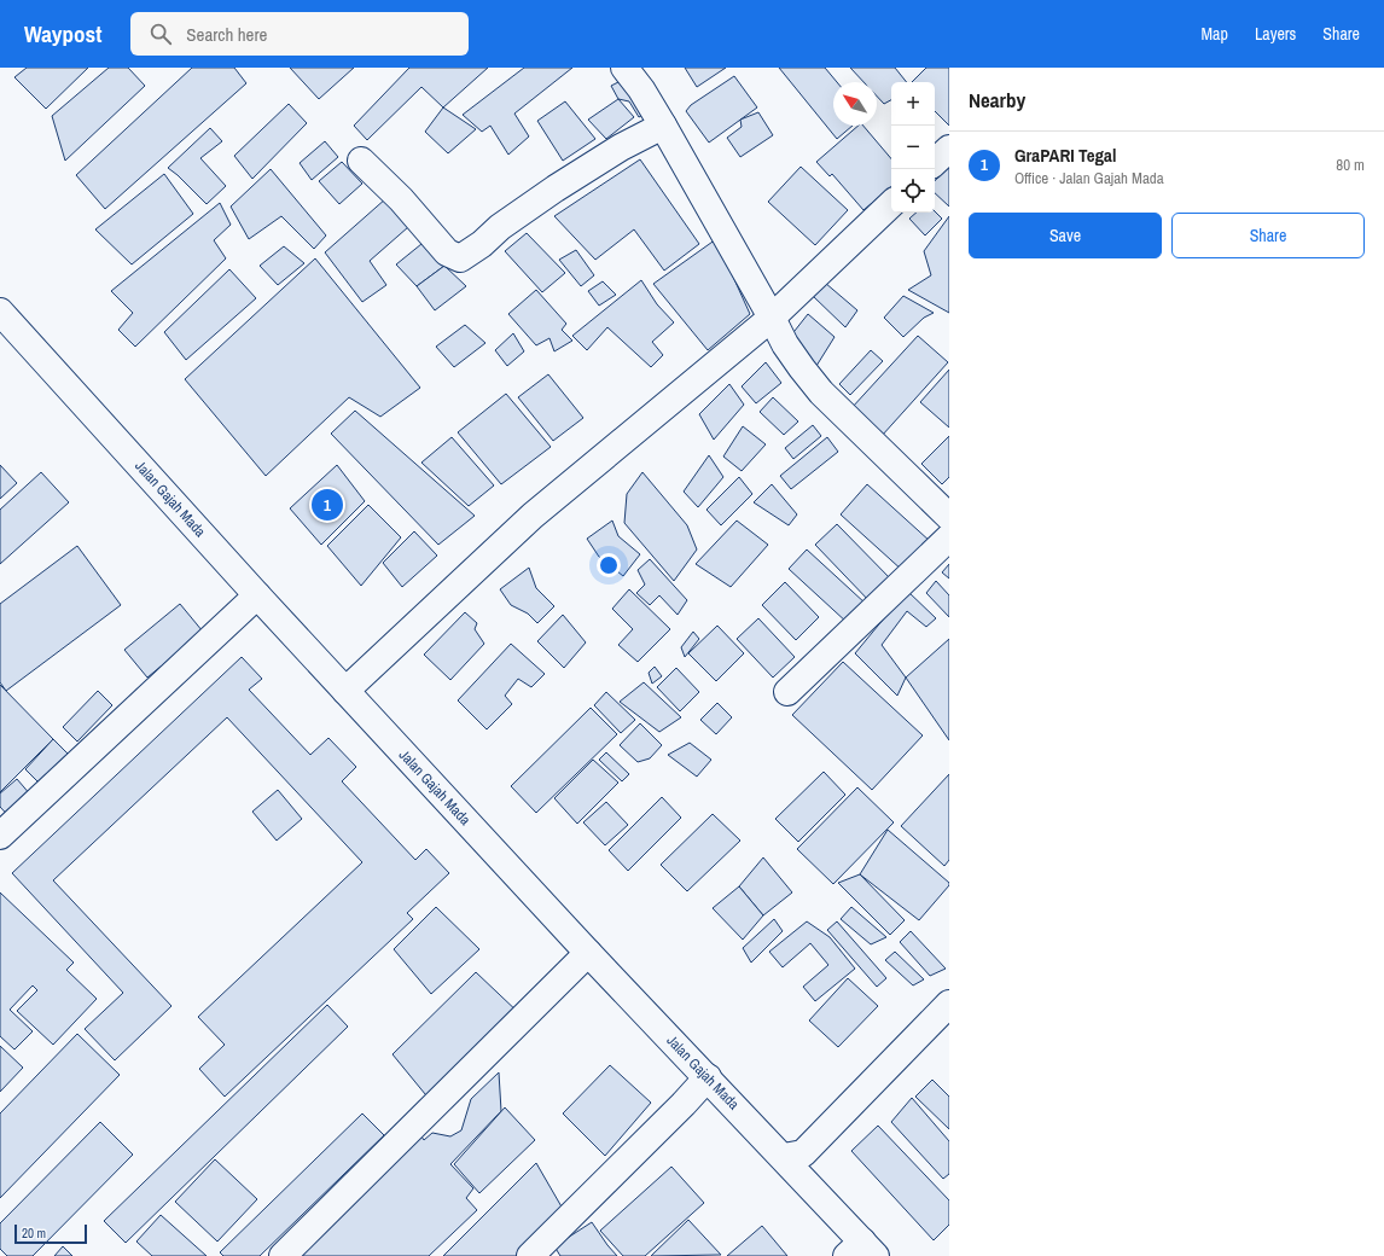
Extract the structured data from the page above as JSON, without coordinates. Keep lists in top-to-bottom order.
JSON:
{
  "streets": {
    "main road": ["Jalan Gajah Mada"]
  },
  "scale_bar": "20 m",
  "north": "top left",
  "page": {
    "header": "Waypost",
    "search": "Search here",
    "nav": ["Map", "Layers", "Share"],
    "heading": "Nearby",
    "map_buttons": ["+", "−"],
    "list": [
      {
        "mark": "1",
        "name": "GraPARI Tegal",
        "note": "Office · Jalan Gajah Mada",
        "value": "80 m"
      }
    ],
    "buttons": ["Save", "Share"],
    "pins": "1",
    "scale": "20 m"
  }
}
